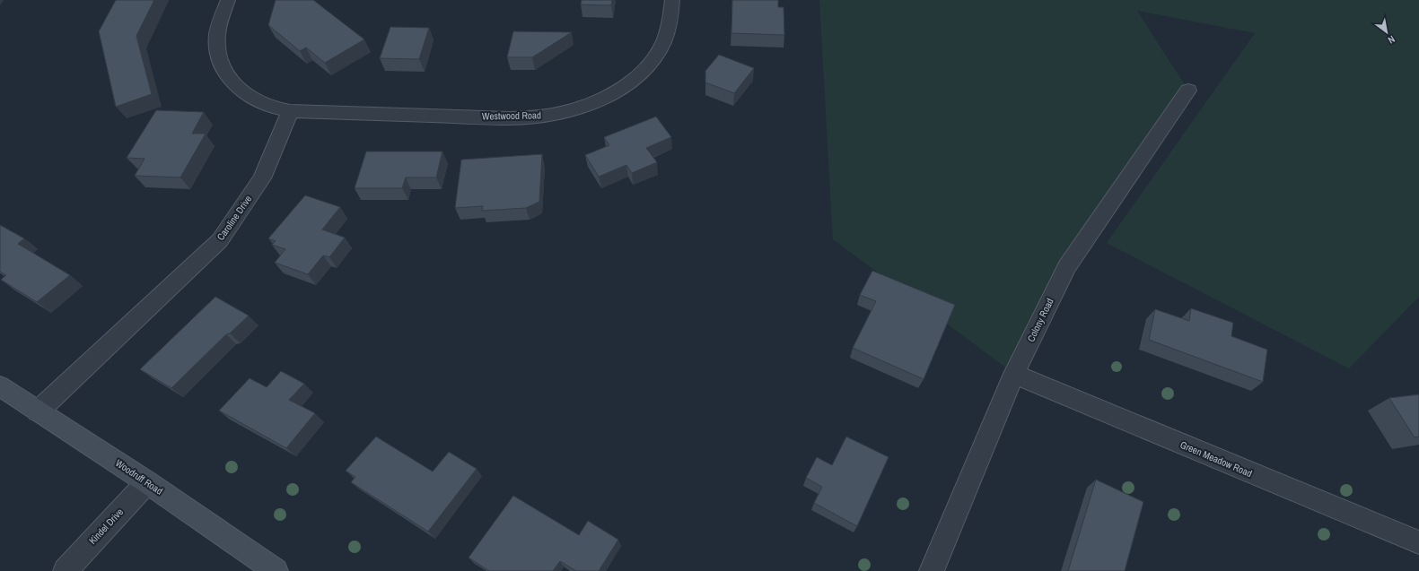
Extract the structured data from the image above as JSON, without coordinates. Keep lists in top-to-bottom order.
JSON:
{
  "streets": {
    "street": [
      "Westwood Road",
      "Caroline Drive",
      "Colony Road",
      "Green Meadow Road",
      "Woodruff Road",
      "Kindel Drive"
    ]
  },
  "crossings": [
    ["Westwood Road", "Caroline Drive"],
    ["Caroline Drive", "Woodruff Road"],
    ["Colony Road", "Green Meadow Road"],
    ["Woodruff Road", "Kindel Drive"]
  ],
  "north": "bottom right"
}
